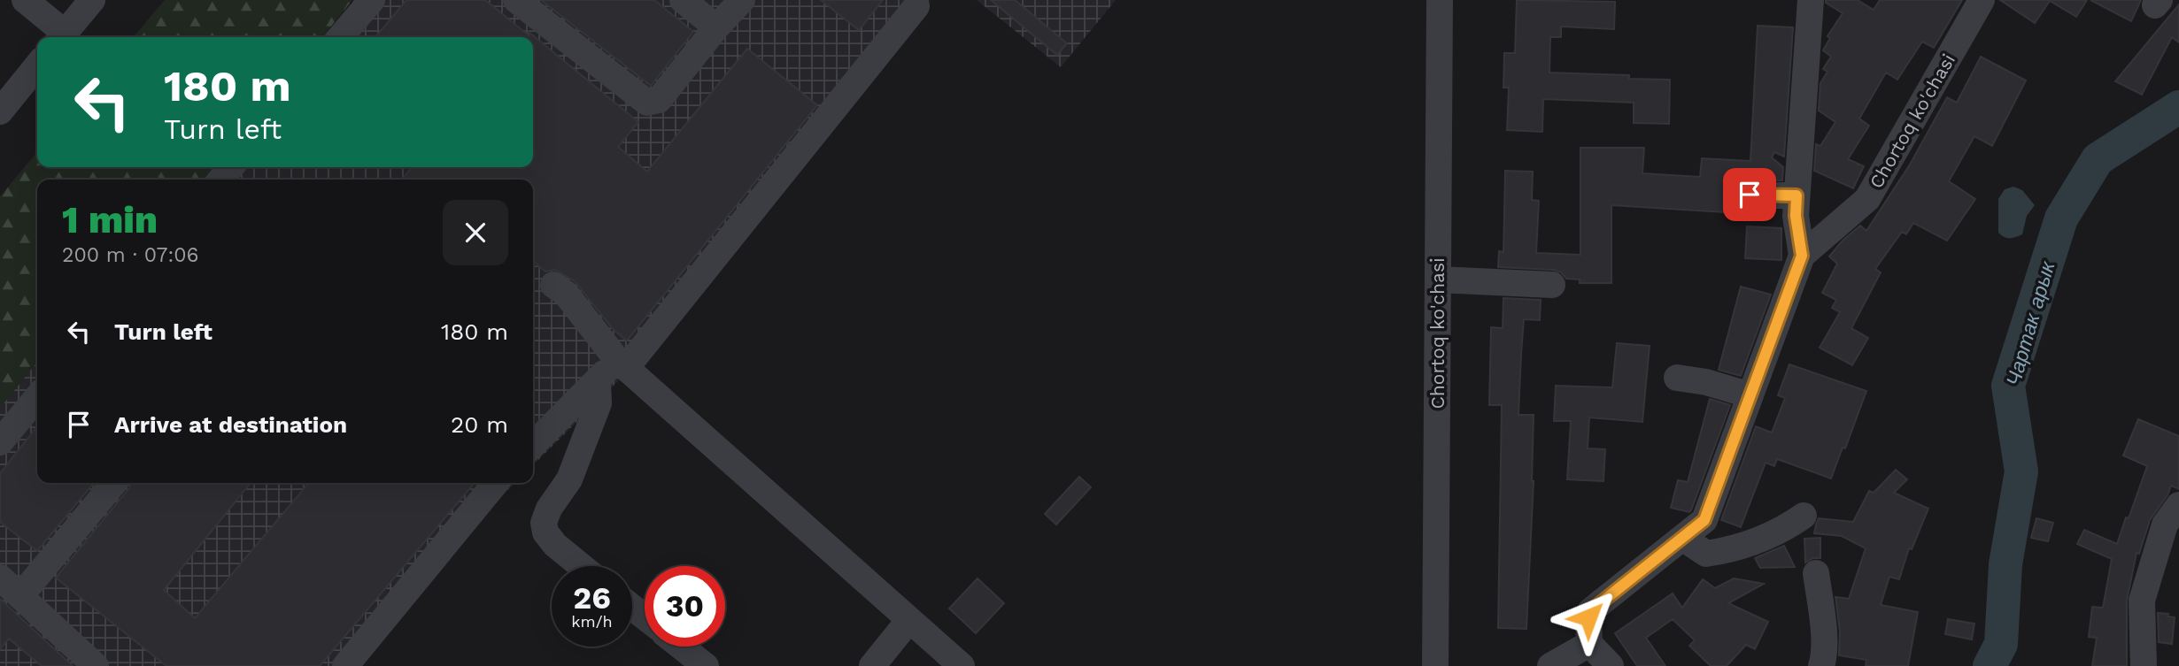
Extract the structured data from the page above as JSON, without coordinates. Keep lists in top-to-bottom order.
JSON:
{
  "streets": {
    "street": ["Chortoq ko'chasi"]
  },
  "water": ["Чартак арык"],
  "page": {
    "turn": ["180 m", "Turn left"],
    "heading": ["1 min", "200 m · 07:06"],
    "list": [
      {
        "name": "Turn left",
        "value": "180 m"
      },
      {
        "name": "Arrive at destination",
        "value": "20 m"
      }
    ],
    "speed": "26 km/h",
    "limit": "30"
  }
}
